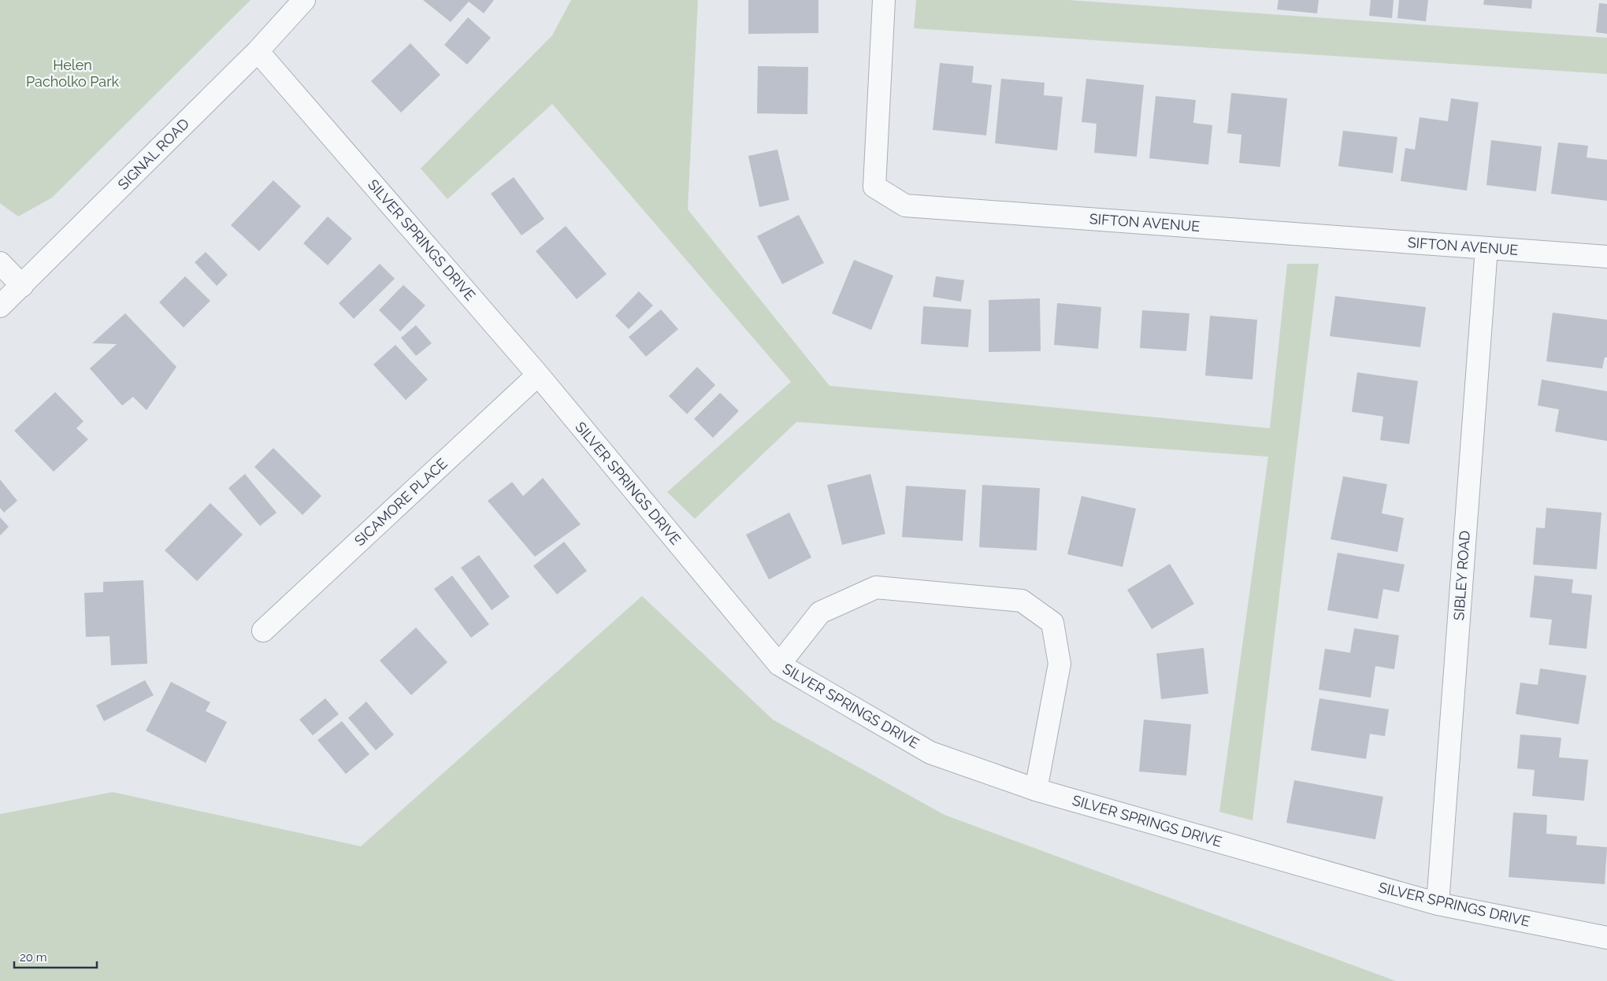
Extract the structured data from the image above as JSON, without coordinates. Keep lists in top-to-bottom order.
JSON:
{
  "streets": {
    "street": [
      "SIGNAL ROAD",
      "SIFTON AVENUE",
      "SILVER SPRINGS DRIVE",
      "SICAMORE PLACE",
      "SIBLEY ROAD"
    ]
  },
  "crossings": [
    ["SIGNAL ROAD", "SILVER SPRINGS DRIVE"],
    ["SIFTON AVENUE", "SIBLEY ROAD"],
    ["SILVER SPRINGS DRIVE", "SICAMORE PLACE"],
    ["SILVER SPRINGS DRIVE", "SIBLEY ROAD"]
  ],
  "parks": ["Helen Pacholko Park"],
  "scale_bar": "20 m"
}
